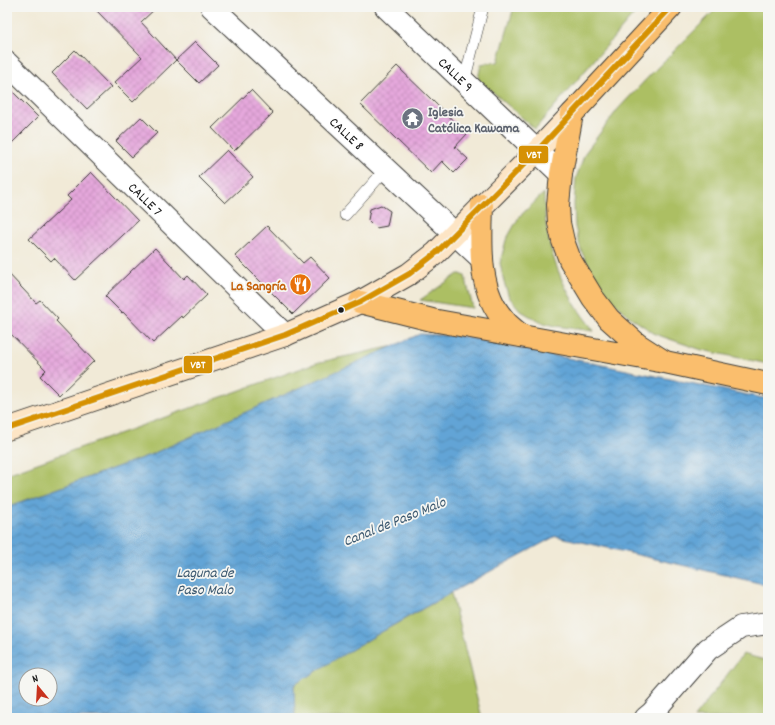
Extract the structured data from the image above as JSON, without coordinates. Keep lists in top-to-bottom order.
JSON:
{
  "streets": {
    "street": ["CALLE 9", "CALLE 8", "CALLE 7"]
  },
  "water": ["Canal de Paso Malo", "Laguna de Paso Malo"],
  "places": {
    "temple": ["Iglesia Católica Kawama"],
    "restaurant": ["La Sangría"]
  },
  "lines": ["transit line VBT"],
  "north": "top"
}
